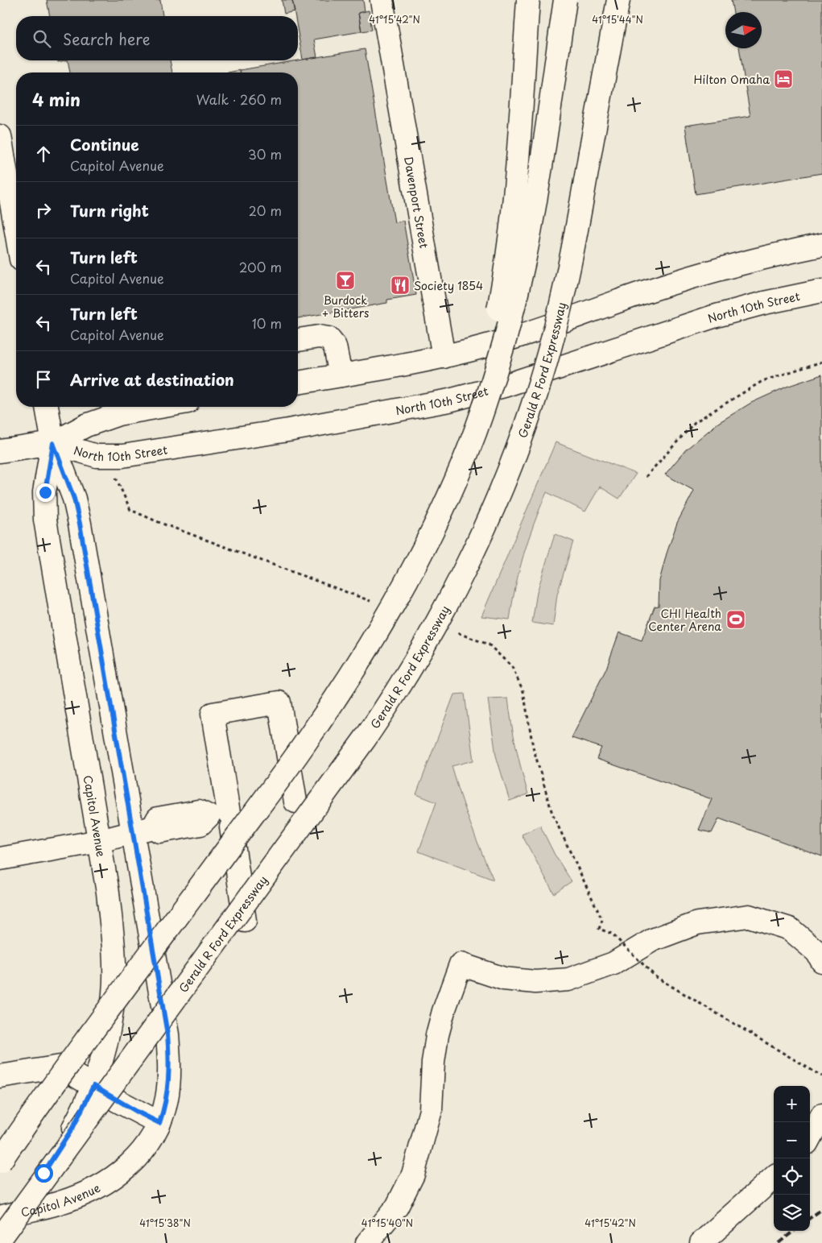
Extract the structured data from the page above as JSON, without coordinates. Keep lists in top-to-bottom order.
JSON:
{
  "streets": {
    "main road": [
      "Davenport Street",
      "North 10th Street",
      "Gerald R Ford Expressway",
      "Capitol Avenue"
    ]
  },
  "crossings": [
    ["North 10th Street", "Capitol Avenue"]
  ],
  "places": {
    "hotel": ["Hilton Omaha"],
    "bar": ["Burdock + Bitters"],
    "restaurant": ["Society 1854"],
    "sports": ["CHI Health Center Arena"]
  },
  "north": "right",
  "page": {
    "search": "Search here",
    "heading": ["4 min", "Walk · 260 m"],
    "list": [
      ["Continue", "Capitol Avenue", "30 m"],
      ["Turn right", "20 m"],
      ["Turn left", "Capitol Avenue", "200 m"],
      ["Turn left", "Capitol Avenue", "10 m"],
      "Arrive at destination"
    ],
    "map_buttons": ["+", "−"]
  },
  "coordinates": [
    "41°15'44\"N",
    "41°15'42\"N",
    "41°15'38\"N",
    "41°15'40\"N"
  ]
}
